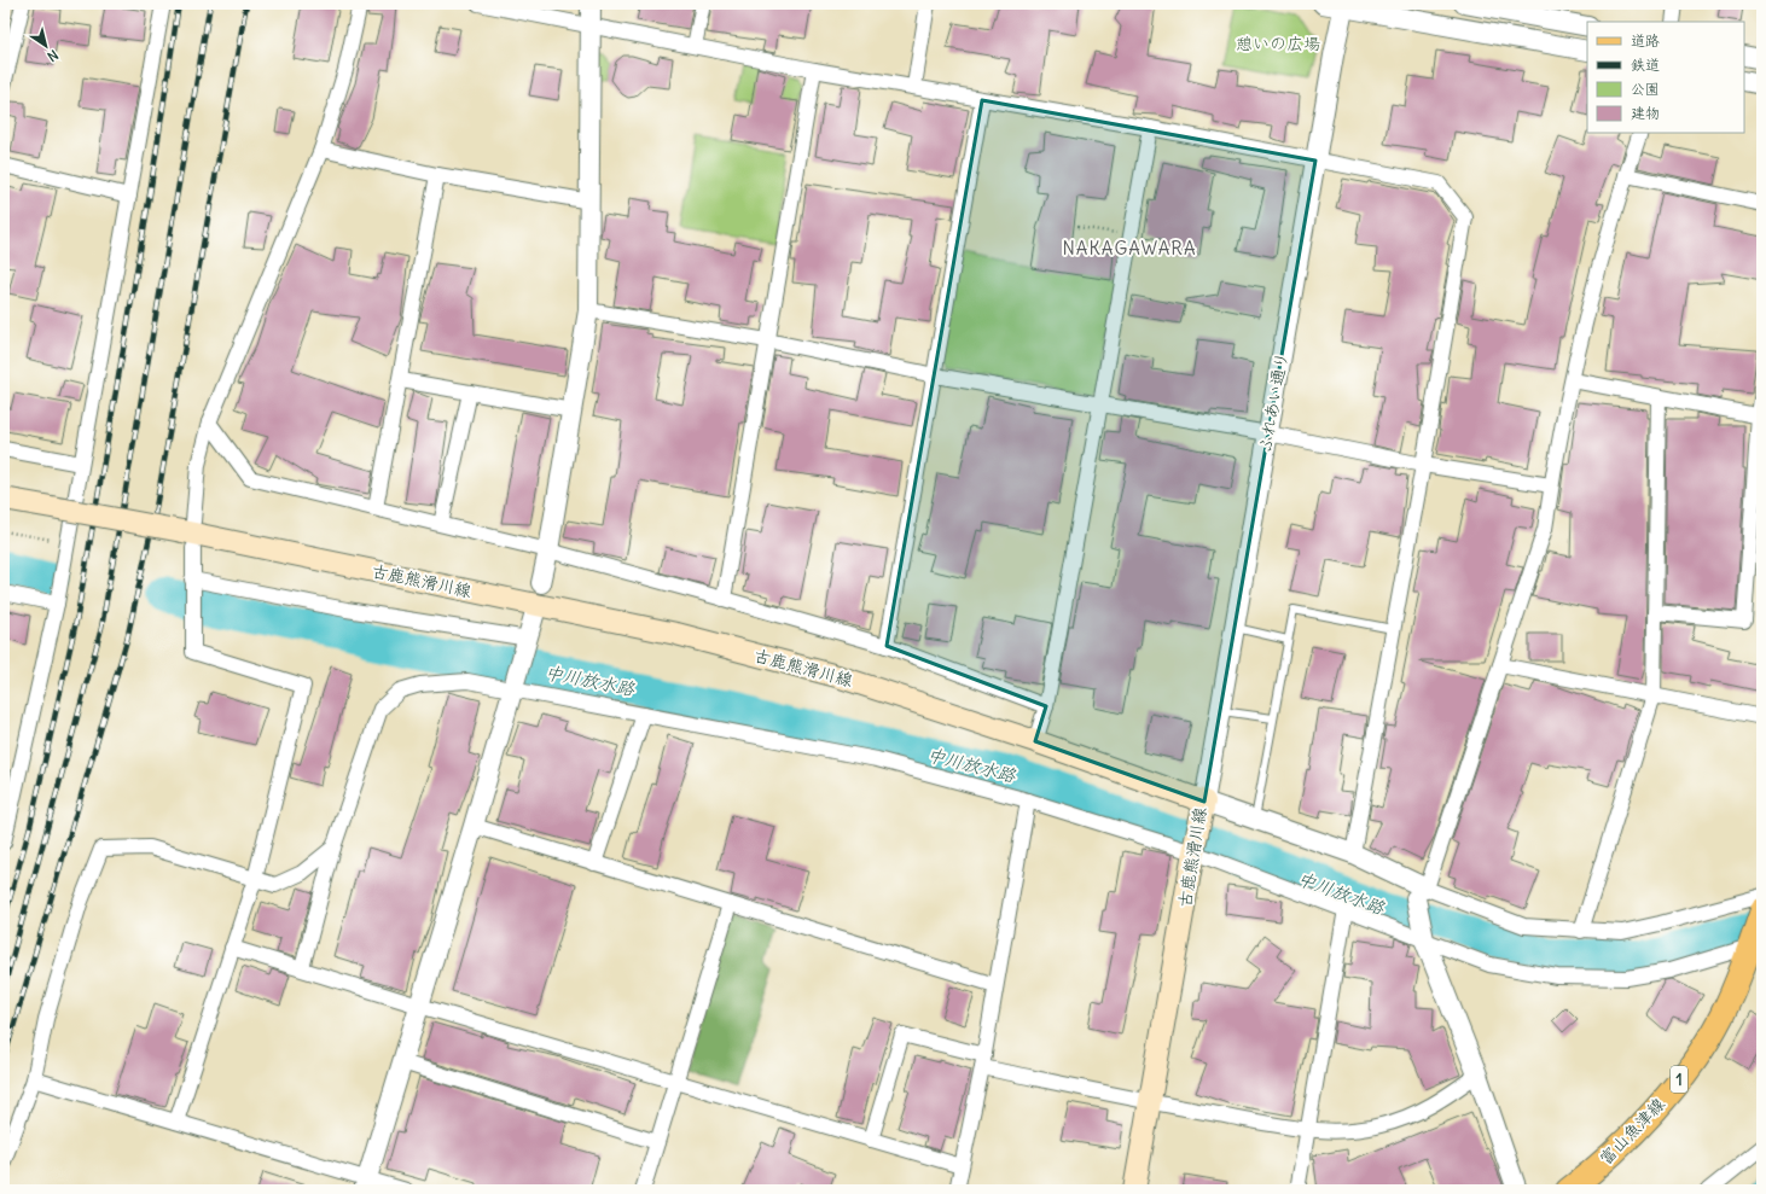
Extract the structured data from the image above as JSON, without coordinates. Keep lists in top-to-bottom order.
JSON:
{
  "streets": {
    "main road": ["古鹿熊滑川線", "1", "富山魚津線"],
    "street": ["ふれあい通り"]
  },
  "crossings": [
    ["ふれあい通り", "古鹿熊滑川線"]
  ],
  "districts": ["NAKAGAWARA"],
  "water": ["中川放水路"],
  "parks": ["憩いの広場"],
  "legend": [
    "道路",
    "鉄道",
    "公園",
    "建物"
  ],
  "north": "bottom right"
}
